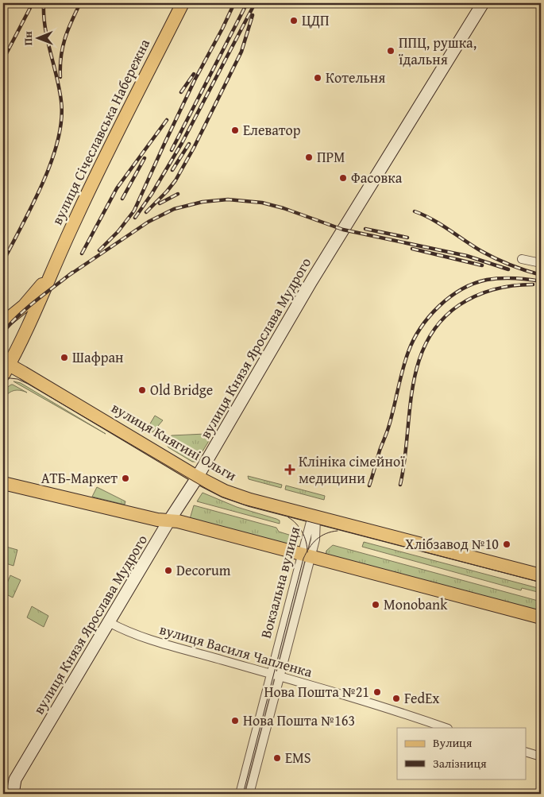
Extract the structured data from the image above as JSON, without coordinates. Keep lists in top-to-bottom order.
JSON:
{
  "streets": {
    "main road": ["вулиця Січеславська Набережна", "вулиця Князя Ярослава Мудрого", "вулиця Княгині Ольги"],
    "street": ["Вокзальна вулиця", "вулиця Василя Чапленка"]
  },
  "crossings": [
    ["вулиця Січеславська Набережна", "вулиця Княгині Ольги"],
    ["вулиця Князя Ярослава Мудрого", "вулиця Княгині Ольги"],
    ["вулиця Князя Ярослава Мудрого", "вулиця Василя Чапленка"],
    ["вулиця Княгині Ольги", "Вокзальна вулиця"],
    ["Вокзальна вулиця", "вулиця Василя Чапленка"]
  ],
  "places": {
    "other": [
      "ЦДП",
      "ППЦ, рушка, їдальня",
      "Котельня",
      "Елеватор",
      "ПРМ",
      "Фасовка",
      "Шафран",
      "Old Bridge",
      "АТБ-Маркет",
      "Хлібзавод №10",
      "Decorum",
      "Monobank",
      "Нова Пошта №21",
      "FedEx",
      "Нова Пошта №163",
      "EMS"
    ],
    "health": ["Клініка сімейної медицини"]
  },
  "legend": ["Вулиця", "Залізниця"],
  "north": "left"
}
